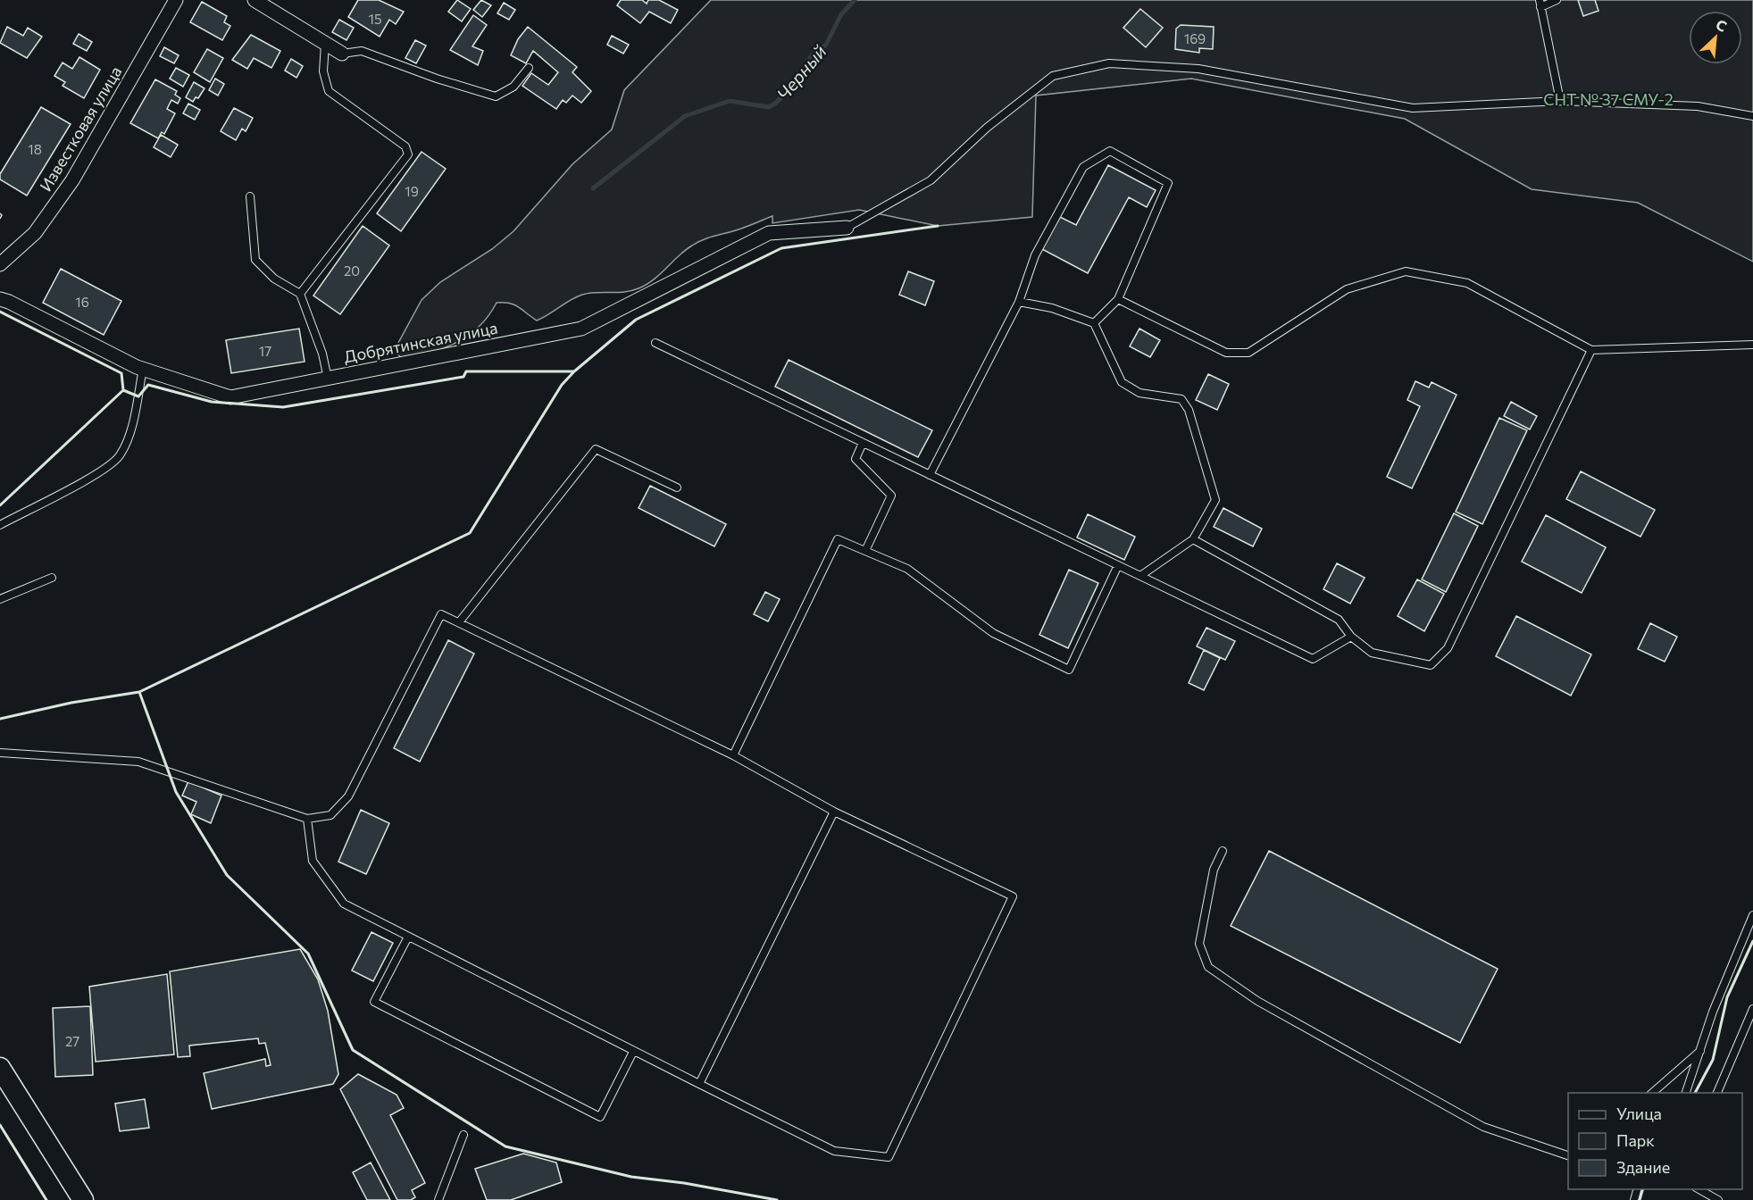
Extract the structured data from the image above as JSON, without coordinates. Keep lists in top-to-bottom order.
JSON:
{
  "streets": {
    "street": ["Известковая улица", "Добрятинская улица"]
  },
  "water": ["Черный"],
  "parks": ["СНТ № 37 СМУ-2"],
  "house_numbers": [
    "15",
    "169",
    "18",
    "19",
    "20",
    "16",
    "17",
    "27"
  ],
  "legend": ["Улица", "Парк", "Здание"],
  "north": "top right"
}
